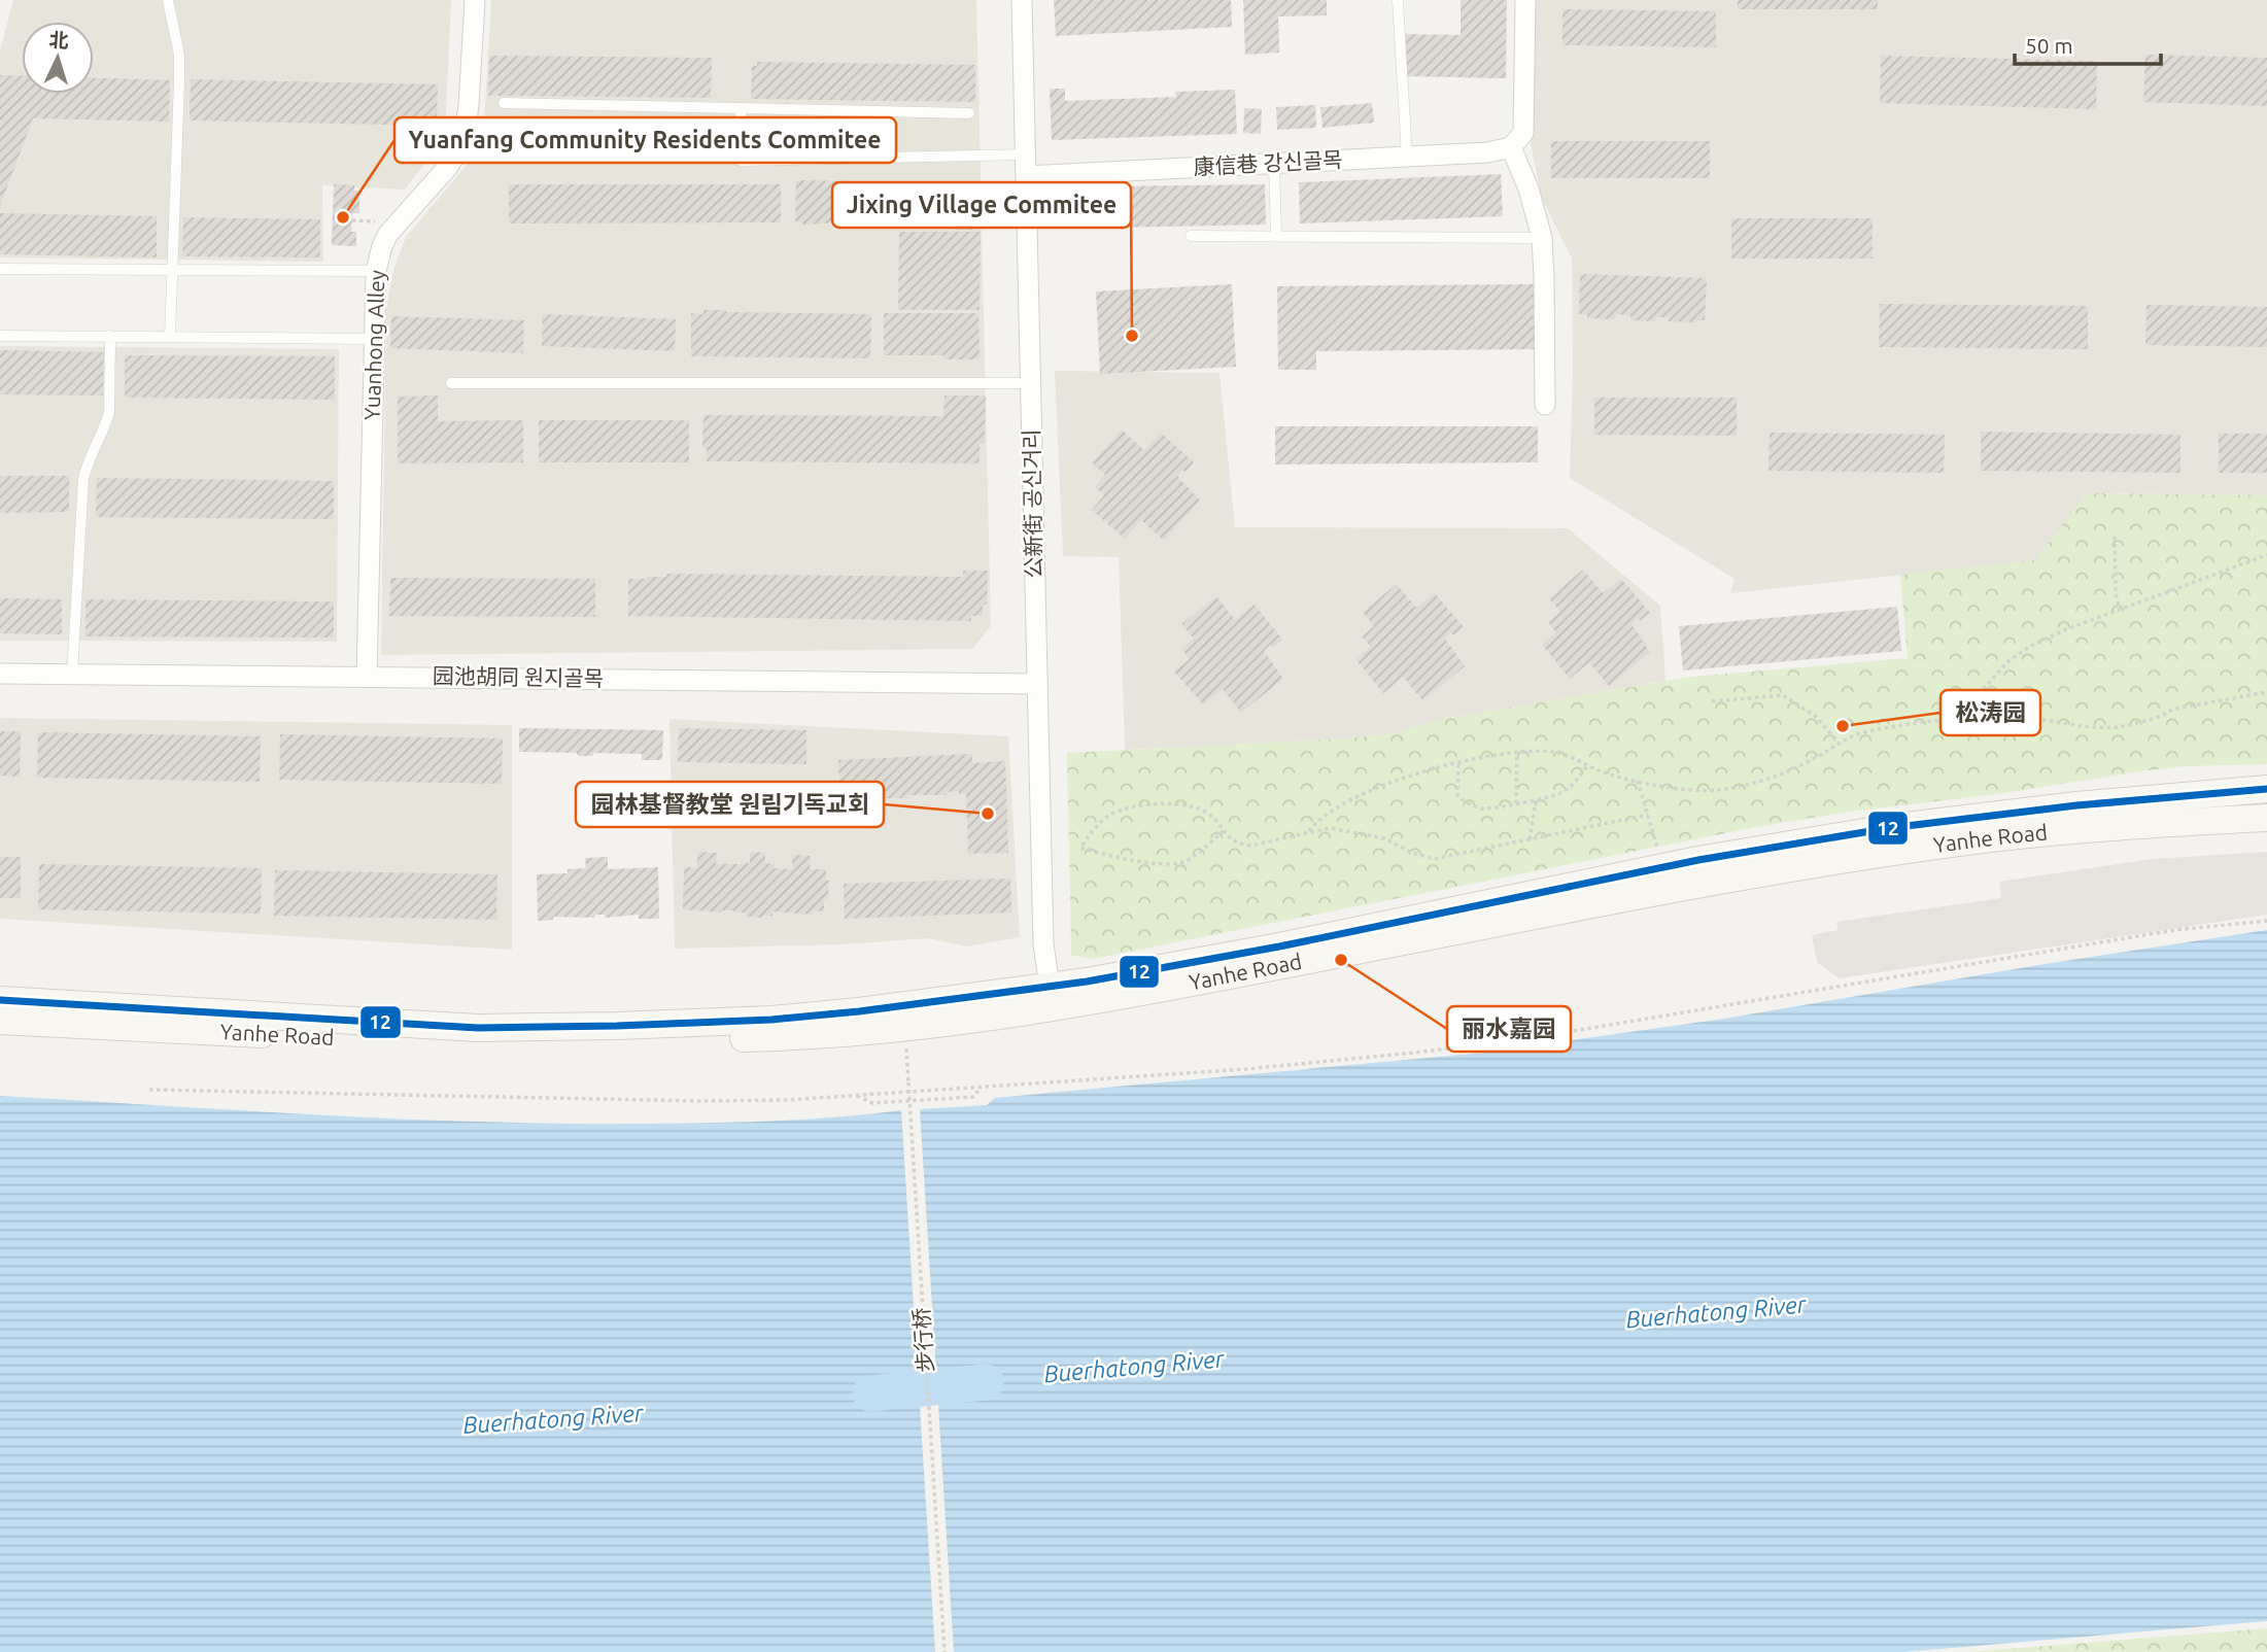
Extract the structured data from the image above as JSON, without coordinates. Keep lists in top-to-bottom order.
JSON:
{
  "streets": {
    "main road": ["Yanhe Road"],
    "street": [
      "康信巷 강신골목",
      "Yuanhong Alley",
      "公新街 공신거리",
      "园池胡同 원지골목"
    ],
    "path": ["步行桥"]
  },
  "crossings": [
    ["康信巷 강신골목", "公新街 공신거리"],
    ["Yuanhong Alley", "园池胡同 원지골목"],
    ["公新街 공신거리", "园池胡同 원지골목"],
    ["公新街 공신거리", "Yanhe Road"],
    ["Yanhe Road", "步行桥"]
  ],
  "water": ["Buerhatong River"],
  "places": [
    "Yuanfang Community Residents Commitee",
    "Jixing Village Commitee",
    "松涛园",
    "园林基督教堂 원림기독교회",
    "丽水嘉园"
  ],
  "lines": ["transit line 12"],
  "scale_bar": "50 m",
  "north": "top"
}
